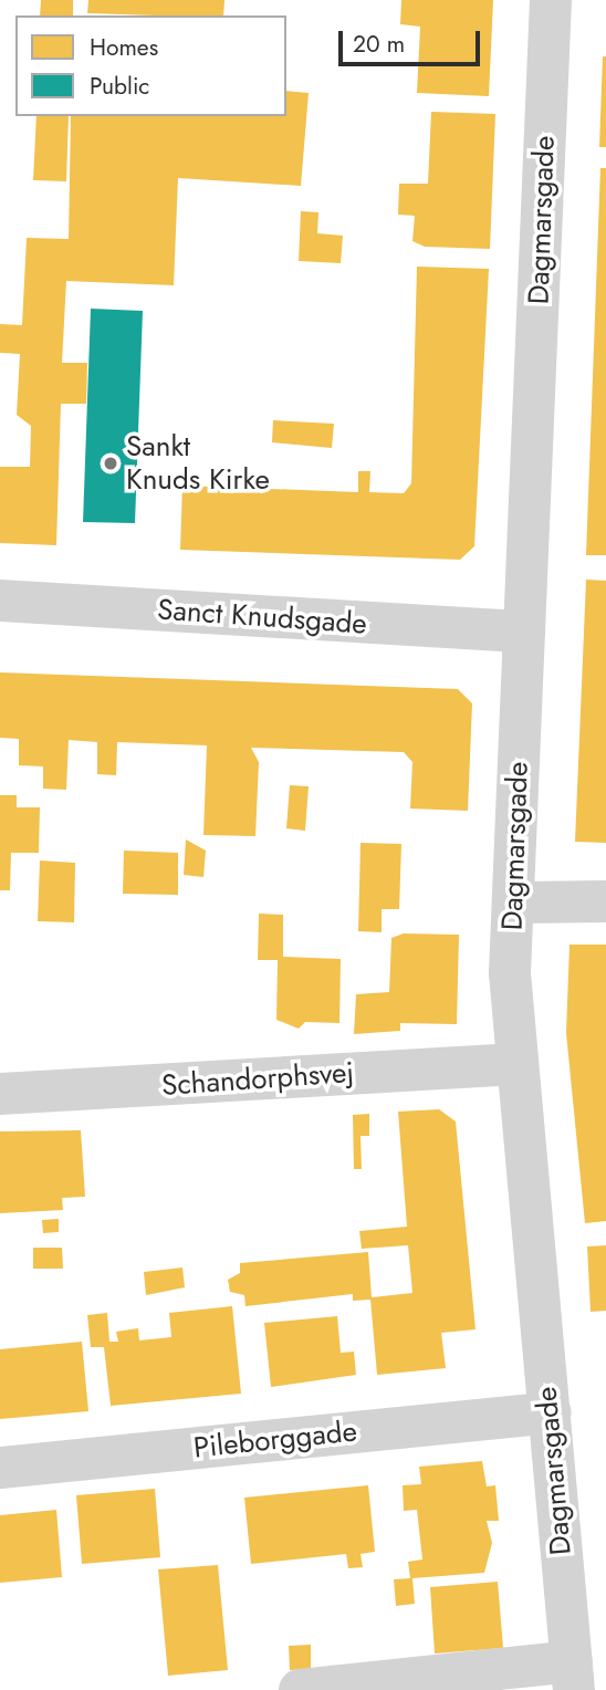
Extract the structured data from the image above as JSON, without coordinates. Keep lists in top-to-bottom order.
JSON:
{
  "streets": {
    "street": [
      "Dagmarsgade",
      "Sanct Knudsgade",
      "Schandorphsvej",
      "Pileborggade"
    ]
  },
  "crossings": [
    ["Dagmarsgade", "Sanct Knudsgade"],
    ["Dagmarsgade", "Schandorphsvej"],
    ["Dagmarsgade", "Pileborggade"]
  ],
  "places": ["Sankt Knuds Kirke"],
  "legend": ["Homes", "Public"],
  "scale_bar": "20 m"
}
